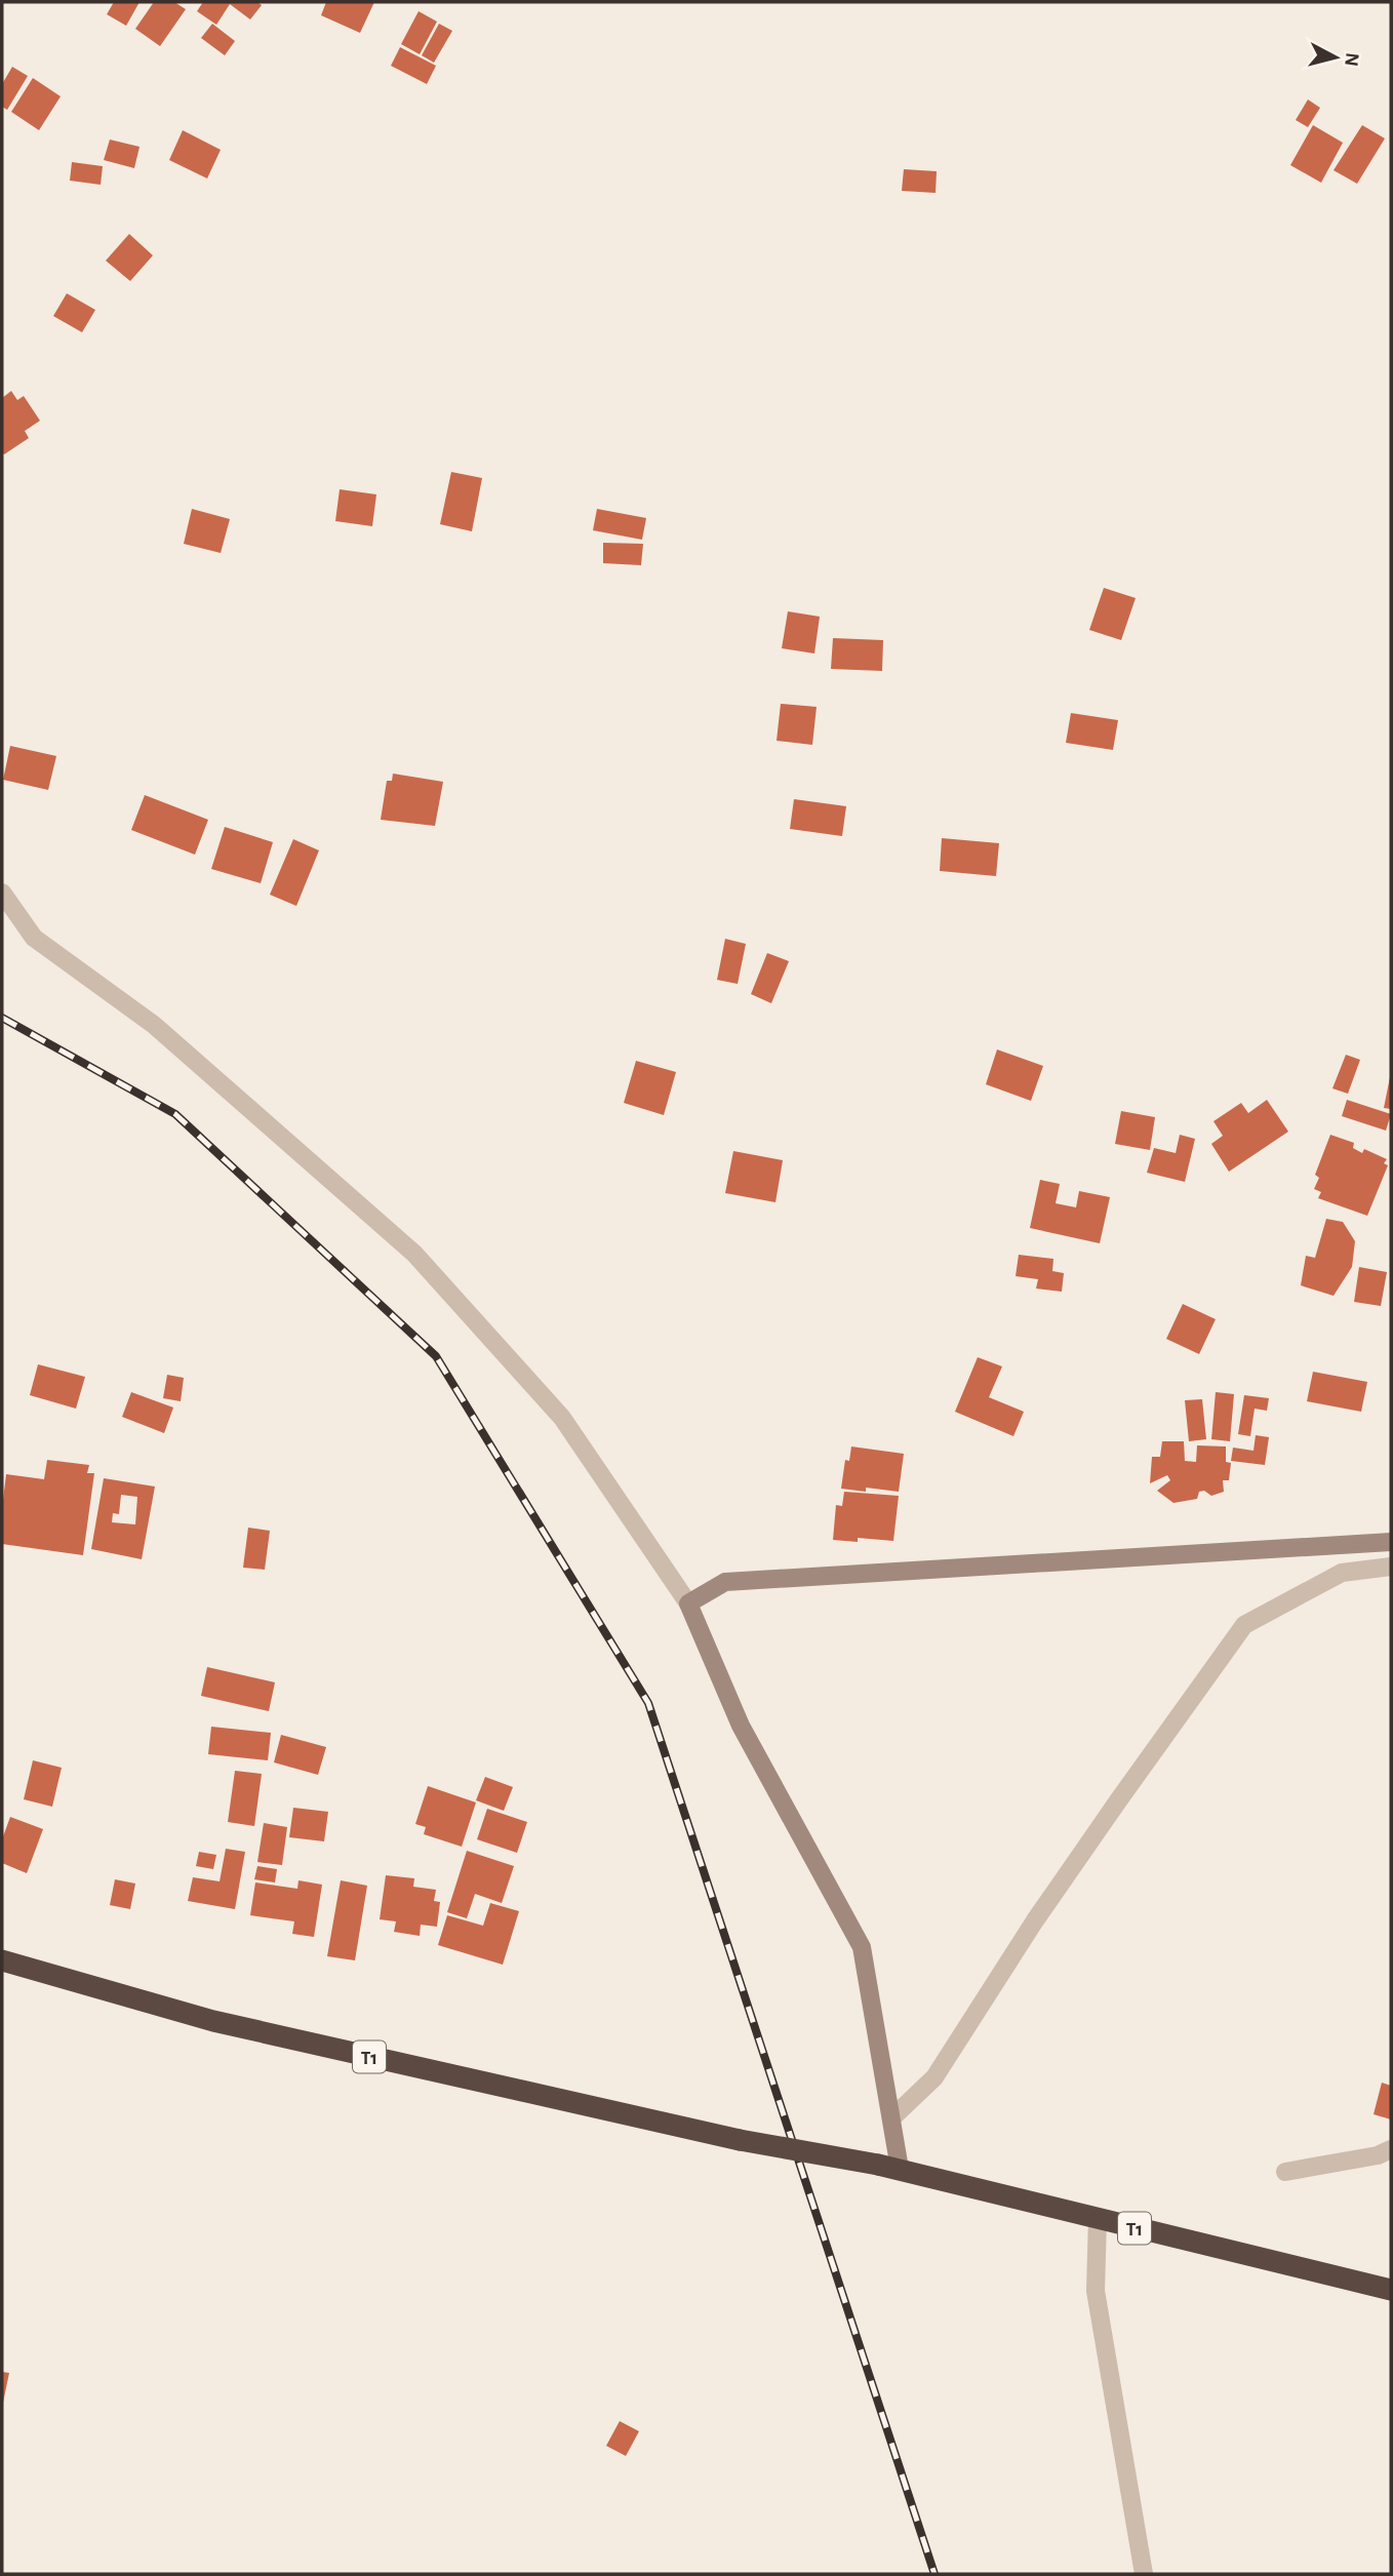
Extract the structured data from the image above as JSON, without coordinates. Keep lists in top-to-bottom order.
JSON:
{
  "streets": {
    "highway": ["T1"]
  },
  "north": "right"
}
